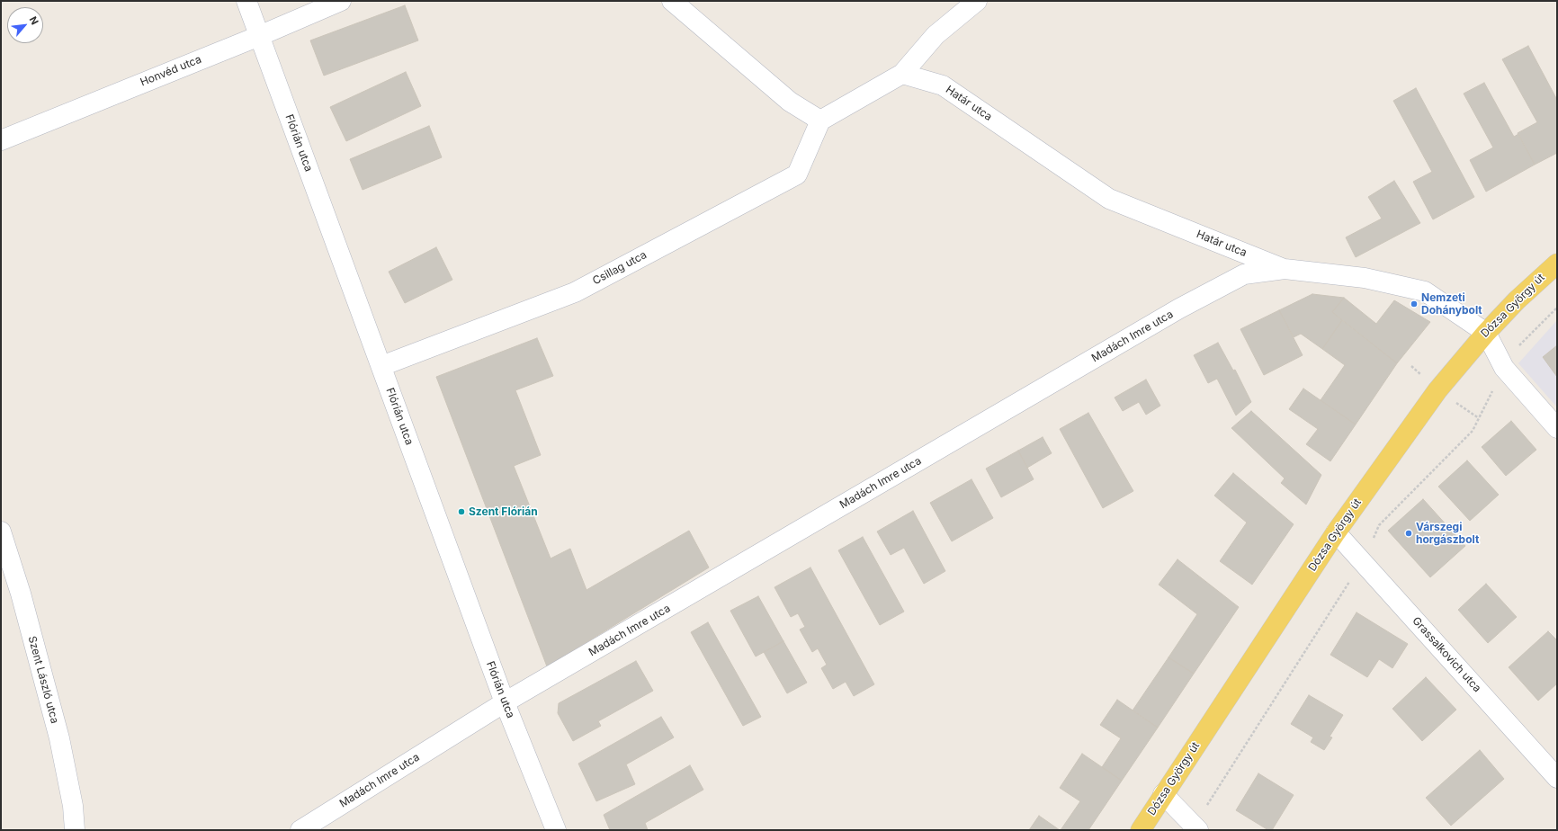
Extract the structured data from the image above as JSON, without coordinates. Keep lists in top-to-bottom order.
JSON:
{
  "streets": {
    "main road": ["Dózsa György út"],
    "street": [
      "Honvéd utca",
      "Határ utca",
      "Flórián utca",
      "Csillag utca",
      "Madách Imre utca",
      "Grassalkovich utca",
      "Szent László utca"
    ]
  },
  "crossings": [
    ["Honvéd utca", "Flórián utca"],
    ["Határ utca", "Madách Imre utca"],
    ["Flórián utca", "Csillag utca"],
    ["Flórián utca", "Madách Imre utca"],
    ["Dózsa György út", "Madách Imre utca"],
    ["Dózsa György út", "Grassalkovich utca"]
  ],
  "places": ["Nemzeti Dohánybolt", "Szent Flórián", "Várszegi horgászbolt"],
  "north": "top right"
}
